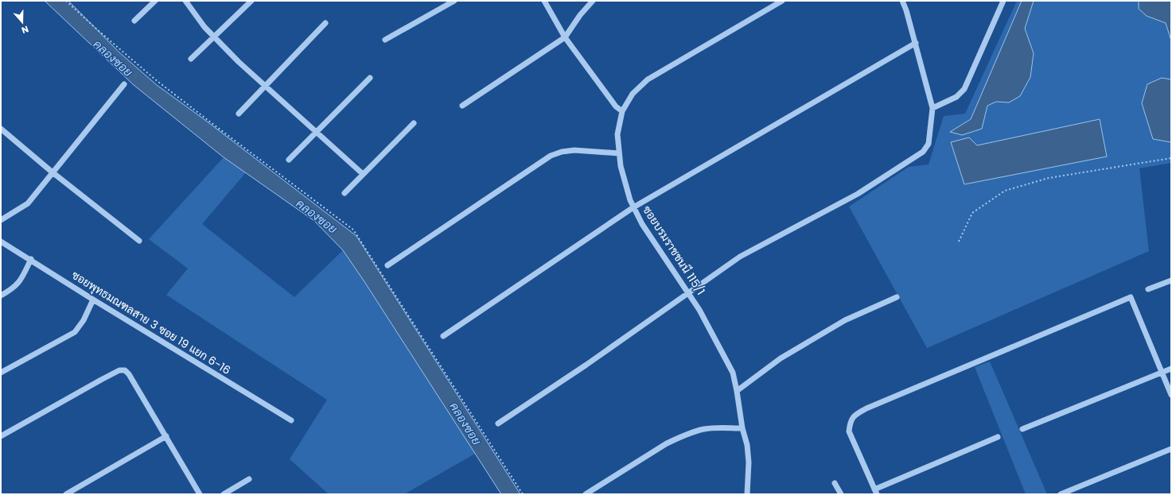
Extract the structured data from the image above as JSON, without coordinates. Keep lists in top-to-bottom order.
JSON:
{
  "streets": {
    "street": ["ซอยบรมราชชนนี 115/1", "ซอยพุทธมณฑลสาย 3 ซอย 19 แยก 6-16"]
  },
  "water": ["คลองซอย"],
  "north": "bottom"
}
